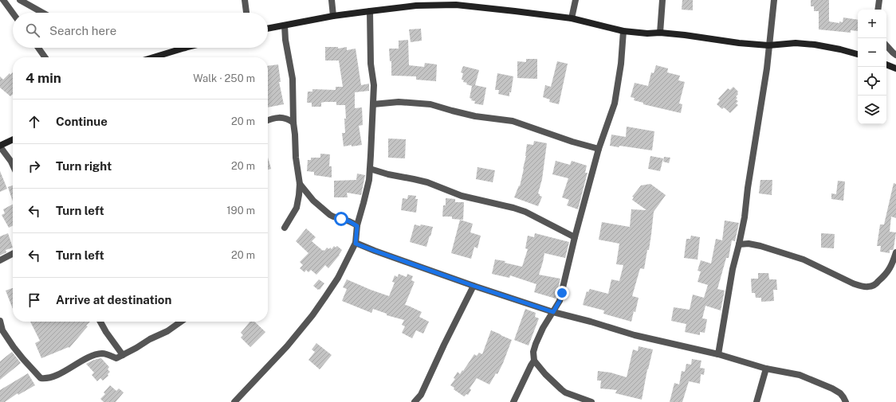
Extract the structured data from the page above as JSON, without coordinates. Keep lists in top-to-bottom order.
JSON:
{
  "page": {
    "map_buttons": ["+", "−"],
    "search": "Search here",
    "heading": ["4 min", "Walk · 250 m"],
    "list": [
      ["Continue", "20 m"],
      ["Turn right", "20 m"],
      ["Turn left", "190 m"],
      ["Turn left", "20 m"],
      "Arrive at destination"
    ]
  }
}
